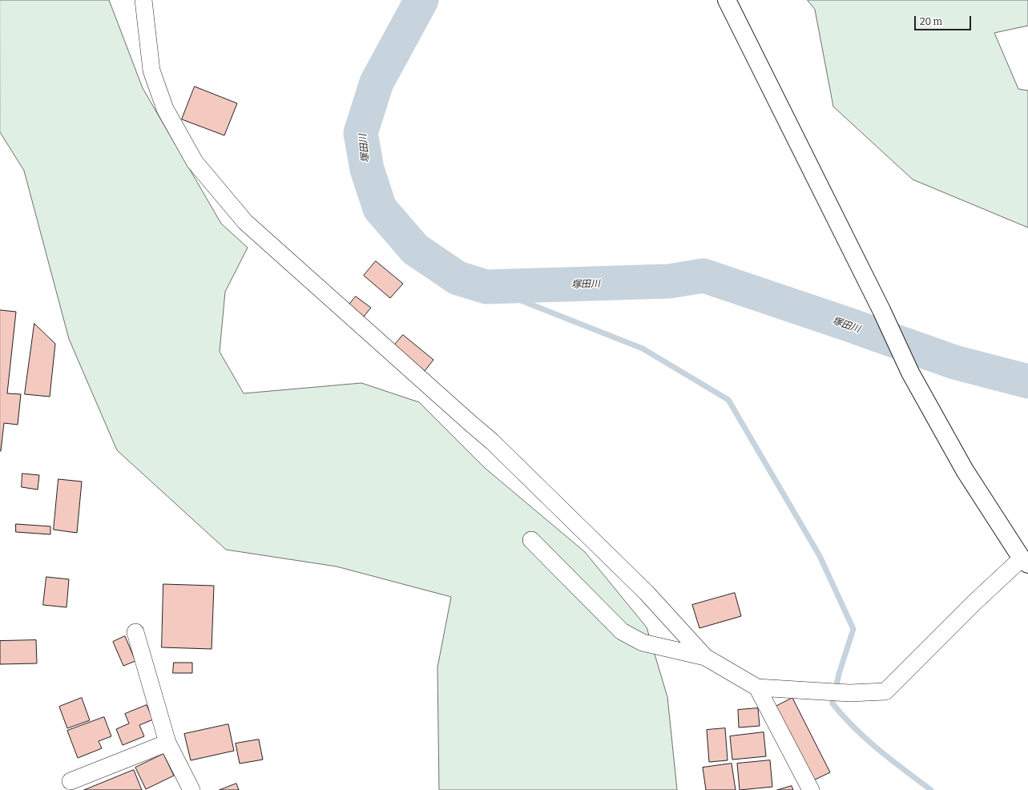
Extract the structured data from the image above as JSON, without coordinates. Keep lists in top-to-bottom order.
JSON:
{
  "water": ["塚田川"],
  "scale_bar": "20 m"
}
